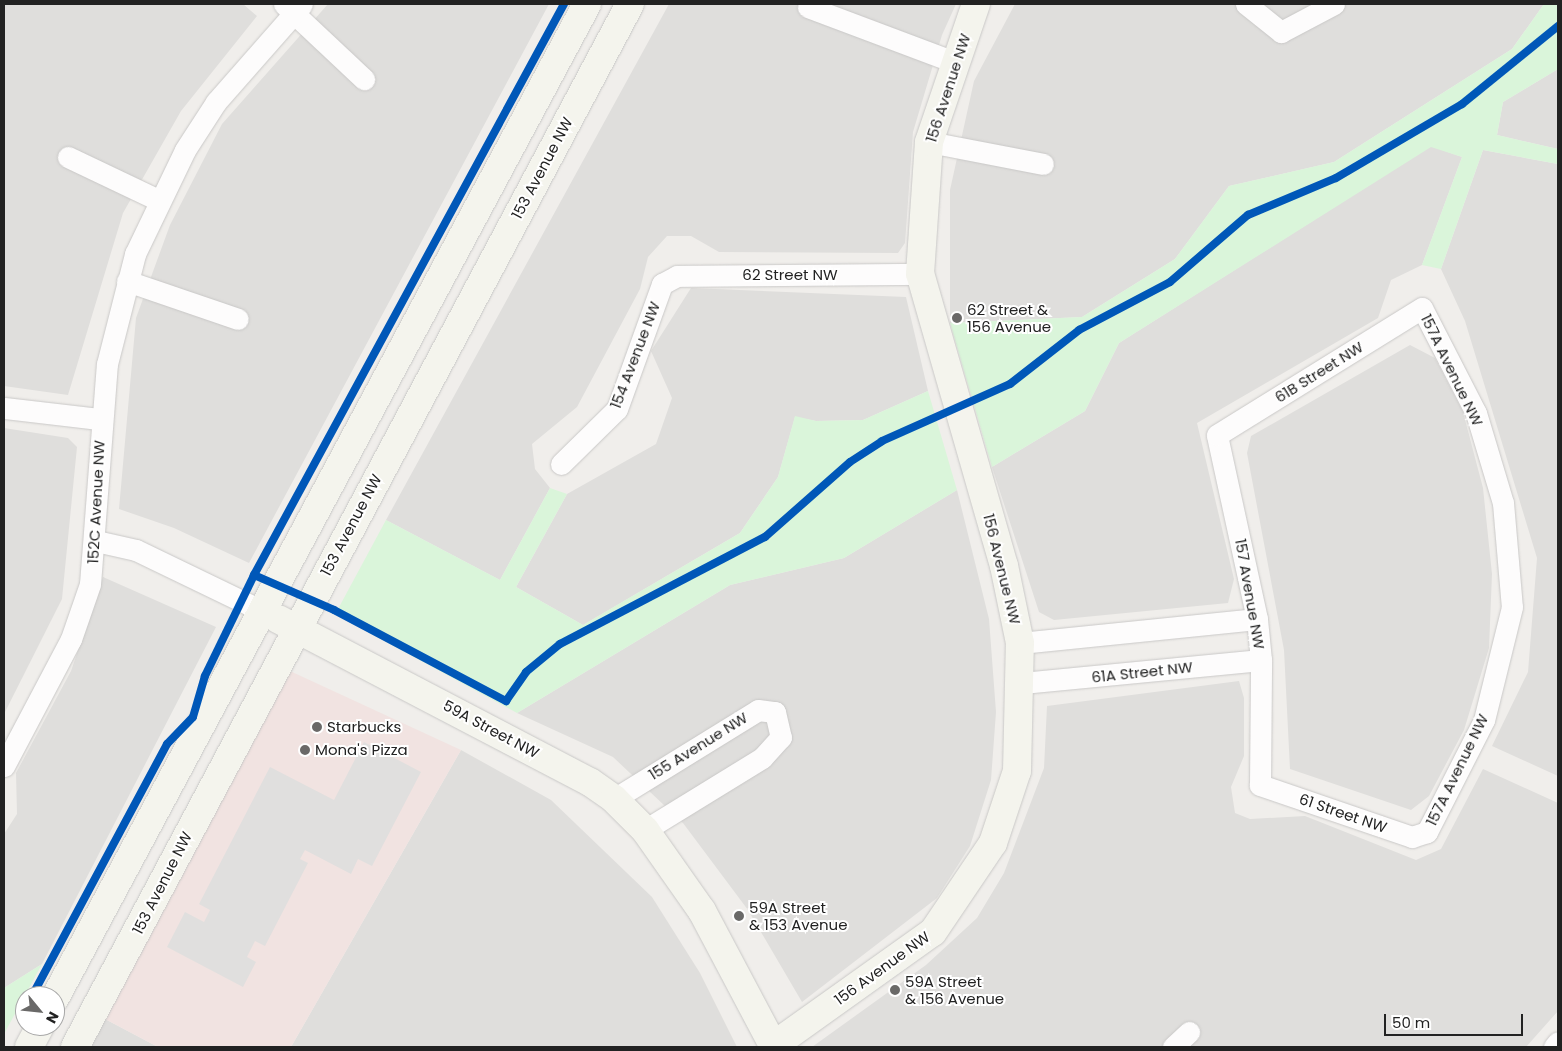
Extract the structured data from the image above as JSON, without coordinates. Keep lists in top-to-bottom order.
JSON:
{
  "streets": {
    "main road": ["156 Avenue NW", "153 Avenue NW", "59A Street NW"],
    "street": [
      "62 Street NW",
      "154 Avenue NW",
      "157A Avenue NW",
      "61B Street NW",
      "152C Avenue NW",
      "157 Avenue NW",
      "61A Street NW",
      "155 Avenue NW",
      "61 Street NW"
    ]
  },
  "crossings": [
    ["156 Avenue NW", "62 Street NW"],
    ["156 Avenue NW", "61A Street NW"],
    ["156 Avenue NW", "59A Street NW"],
    ["153 Avenue NW", "59A Street NW"],
    ["62 Street NW", "154 Avenue NW"],
    ["157A Avenue NW", "61B Street NW"],
    ["157A Avenue NW", "61 Street NW"],
    ["61B Street NW", "157 Avenue NW"],
    ["152C Avenue NW", "59A Street NW"],
    ["157 Avenue NW", "61A Street NW"],
    ["157 Avenue NW", "61 Street NW"],
    ["59A Street NW", "155 Avenue NW"]
  ],
  "places": [
    "62 Street & 156 Avenue",
    "Starbucks",
    "Mona's Pizza",
    "59A Street & 153 Avenue",
    "59A Street & 156 Avenue"
  ],
  "scale_bar": "50 m",
  "north": "bottom right"
}
